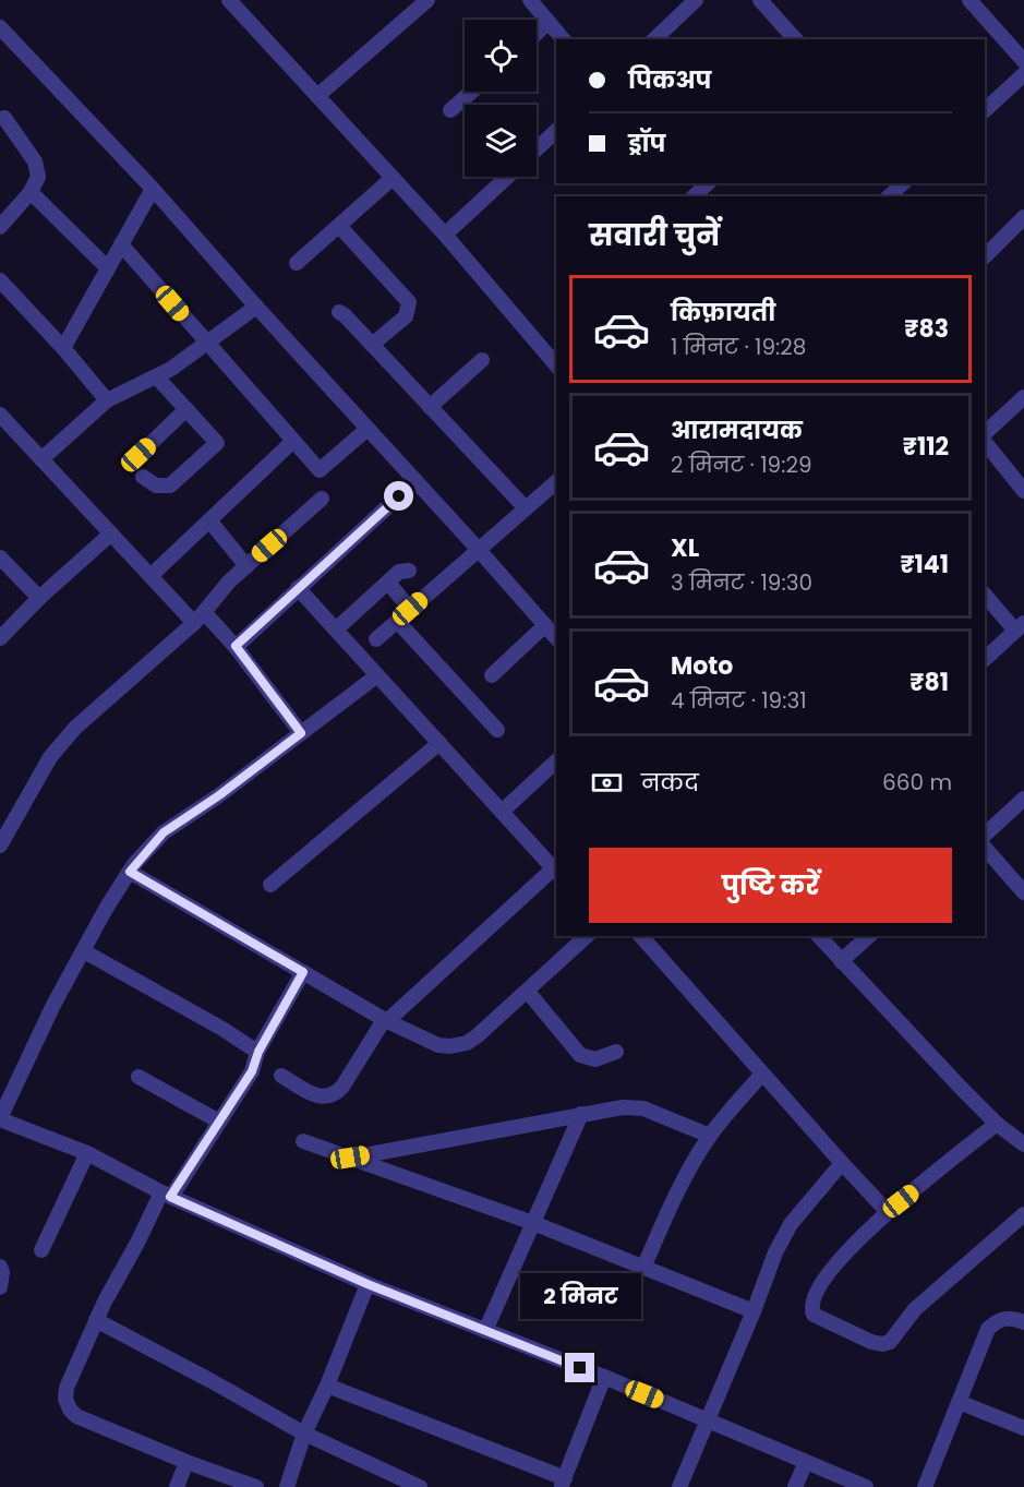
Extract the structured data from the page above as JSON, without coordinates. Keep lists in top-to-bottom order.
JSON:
{
  "page": {
    "banner": ["पिकअप", "ड्रॉप"],
    "heading": "सवारी चुनें",
    "list": [
      {
        "name": "किफ़ायती",
        "note": "1 मिनट · 19:28",
        "value": "₹83"
      },
      {
        "name": "आरामदायक",
        "note": "2 मिनट · 19:29",
        "value": "₹112"
      },
      {
        "name": "XL",
        "note": "3 मिनट · 19:30",
        "value": "₹141"
      },
      {
        "name": "Moto",
        "note": "4 मिनट · 19:31",
        "value": "₹81"
      }
    ],
    "pay": ["नकद", "660 m"],
    "buttons": "पुष्टि करें",
    "bubble": "2 मिनट"
  }
}
